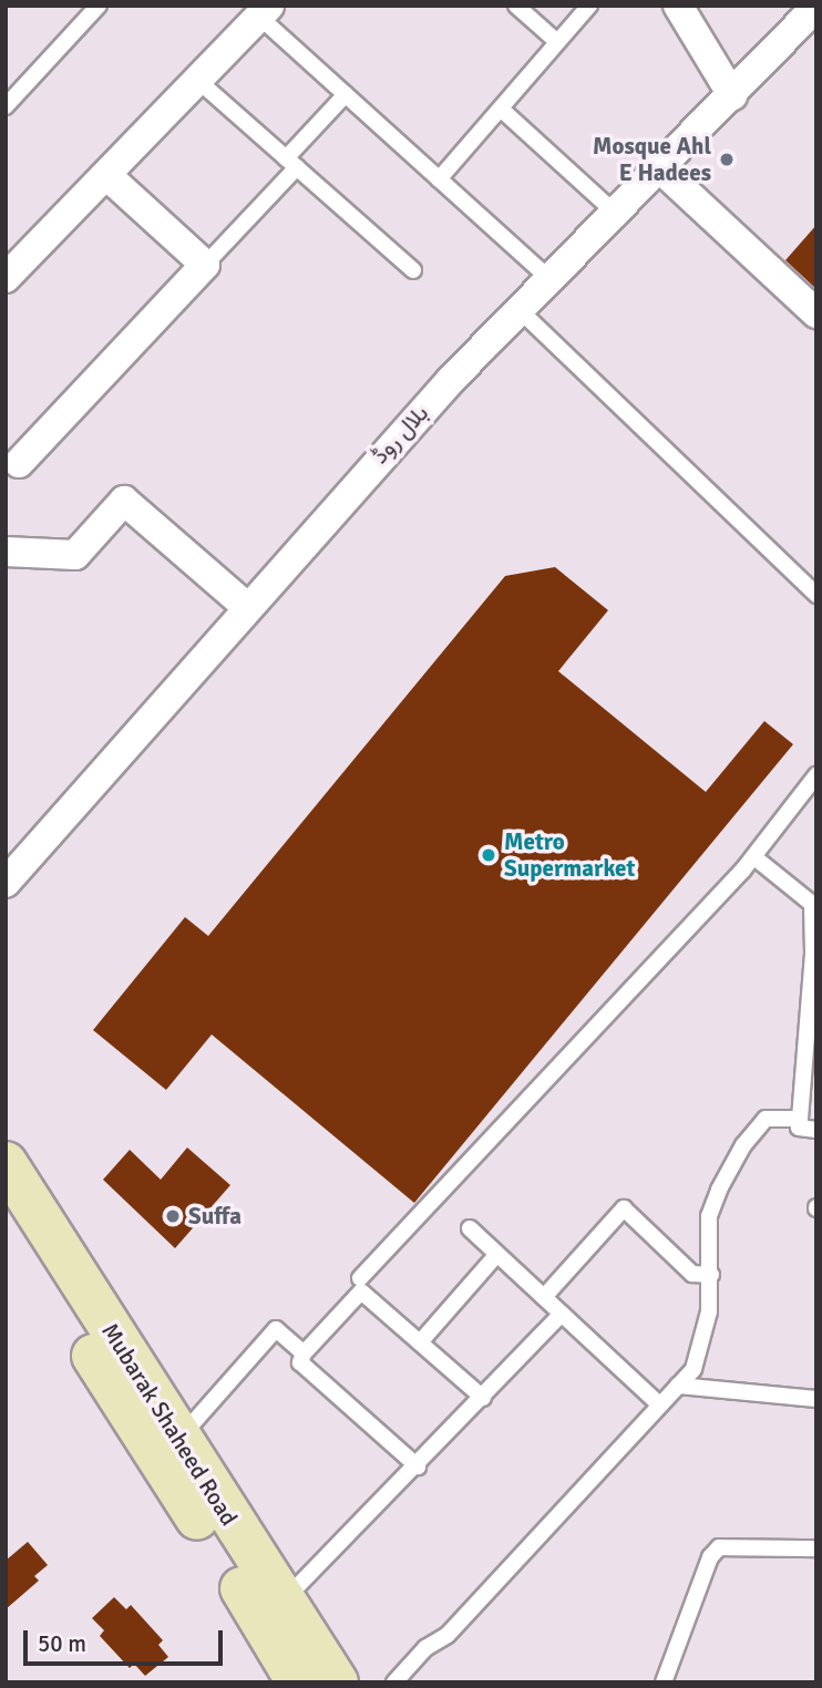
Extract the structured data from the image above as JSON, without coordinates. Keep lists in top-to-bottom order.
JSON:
{
  "streets": {
    "main road": ["Mubarak Shaheed Road"],
    "street": ["بلال روڈ"]
  },
  "places": ["Mosque Ahl E Hadees", "Metro Supermarket", "Suffa"],
  "scale_bar": "50 m"
}
